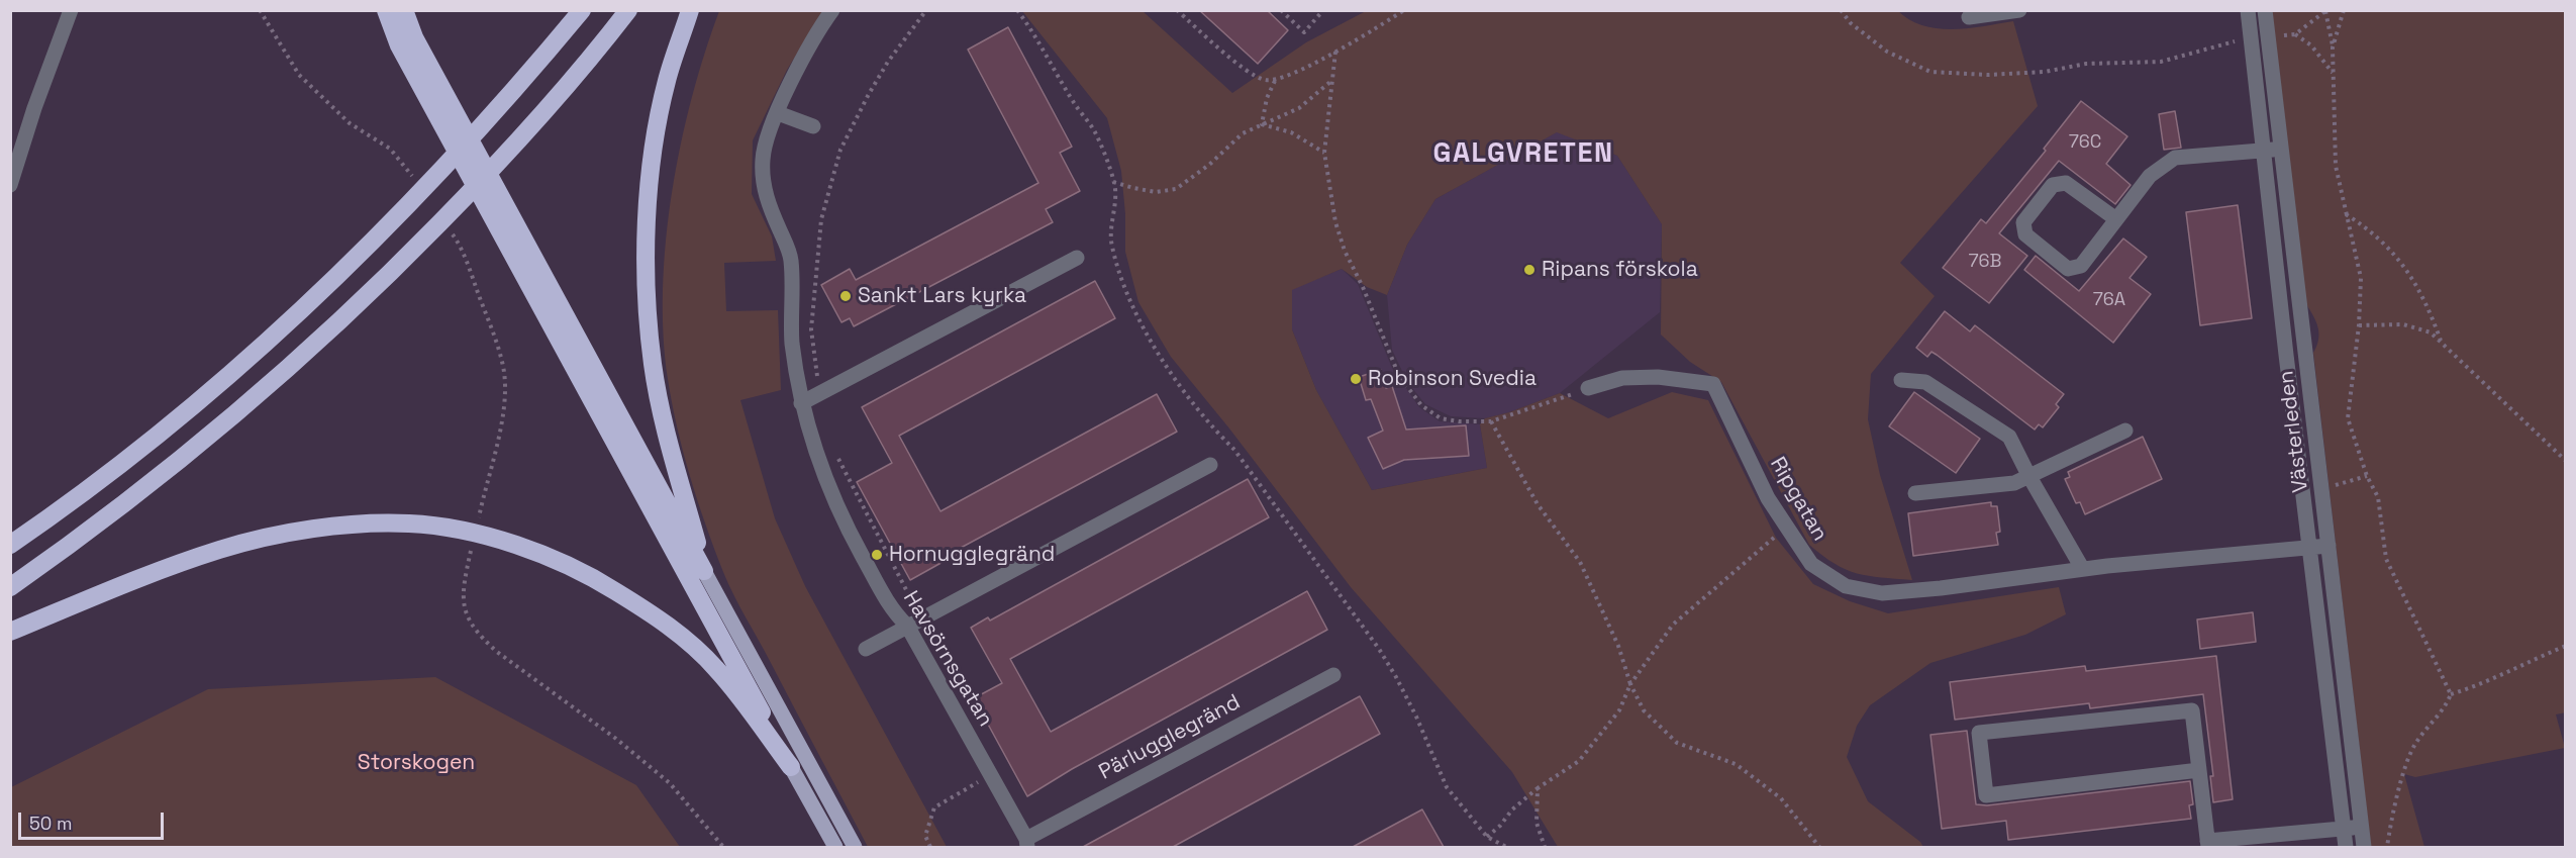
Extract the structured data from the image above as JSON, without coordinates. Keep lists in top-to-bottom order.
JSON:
{
  "streets": {
    "street": [
      "Västerleden",
      "Ripgatan",
      "Havsörnsgatan",
      "Pärlugglegränd"
    ]
  },
  "crossings": [
    ["Västerleden", "Ripgatan"],
    ["Havsörnsgatan", "Pärlugglegränd"]
  ],
  "districts": ["GALGVRETEN"],
  "parks": ["Storskogen"],
  "places": [
    "Ripans förskola",
    "Sankt Lars kyrka",
    "Robinson Svedia",
    "Hornugglegränd"
  ],
  "house_numbers": ["76C", "76B", "76A"],
  "scale_bar": "50 m"
}
